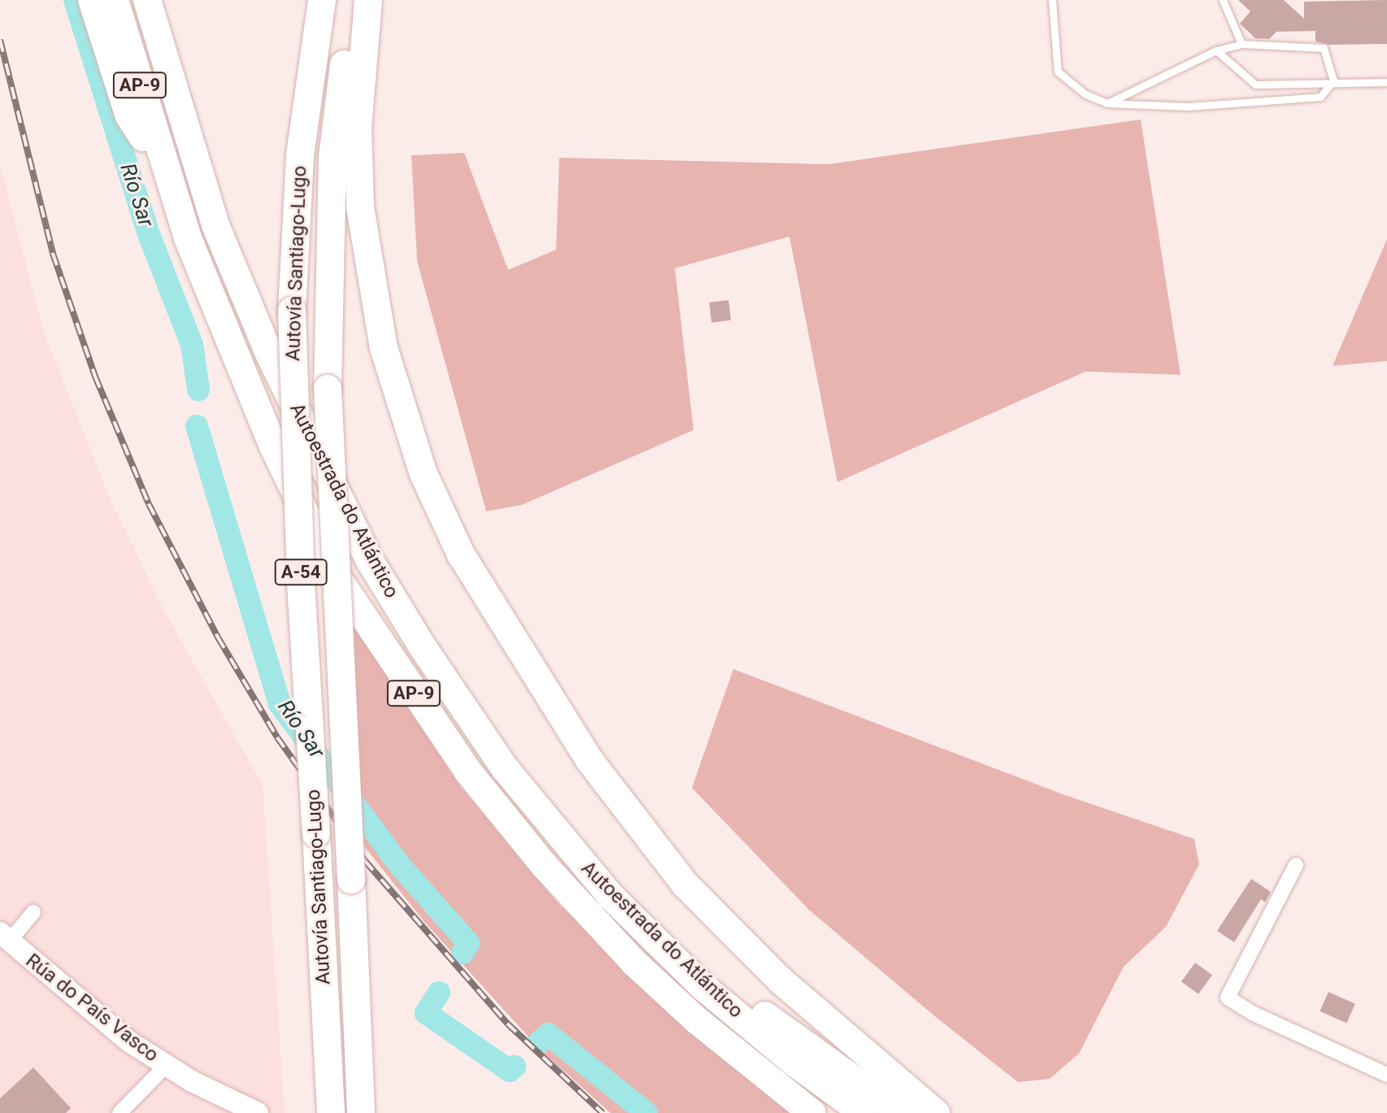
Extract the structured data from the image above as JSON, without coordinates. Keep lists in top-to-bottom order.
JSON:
{
  "streets": {
    "highway": [
      "AP-9",
      "Autovía Santiago-Lugo",
      "Autoestrada do Atlántico",
      "A-54"
    ],
    "street": ["Rúa do País Vasco"]
  },
  "water": ["Río Sar"]
}
